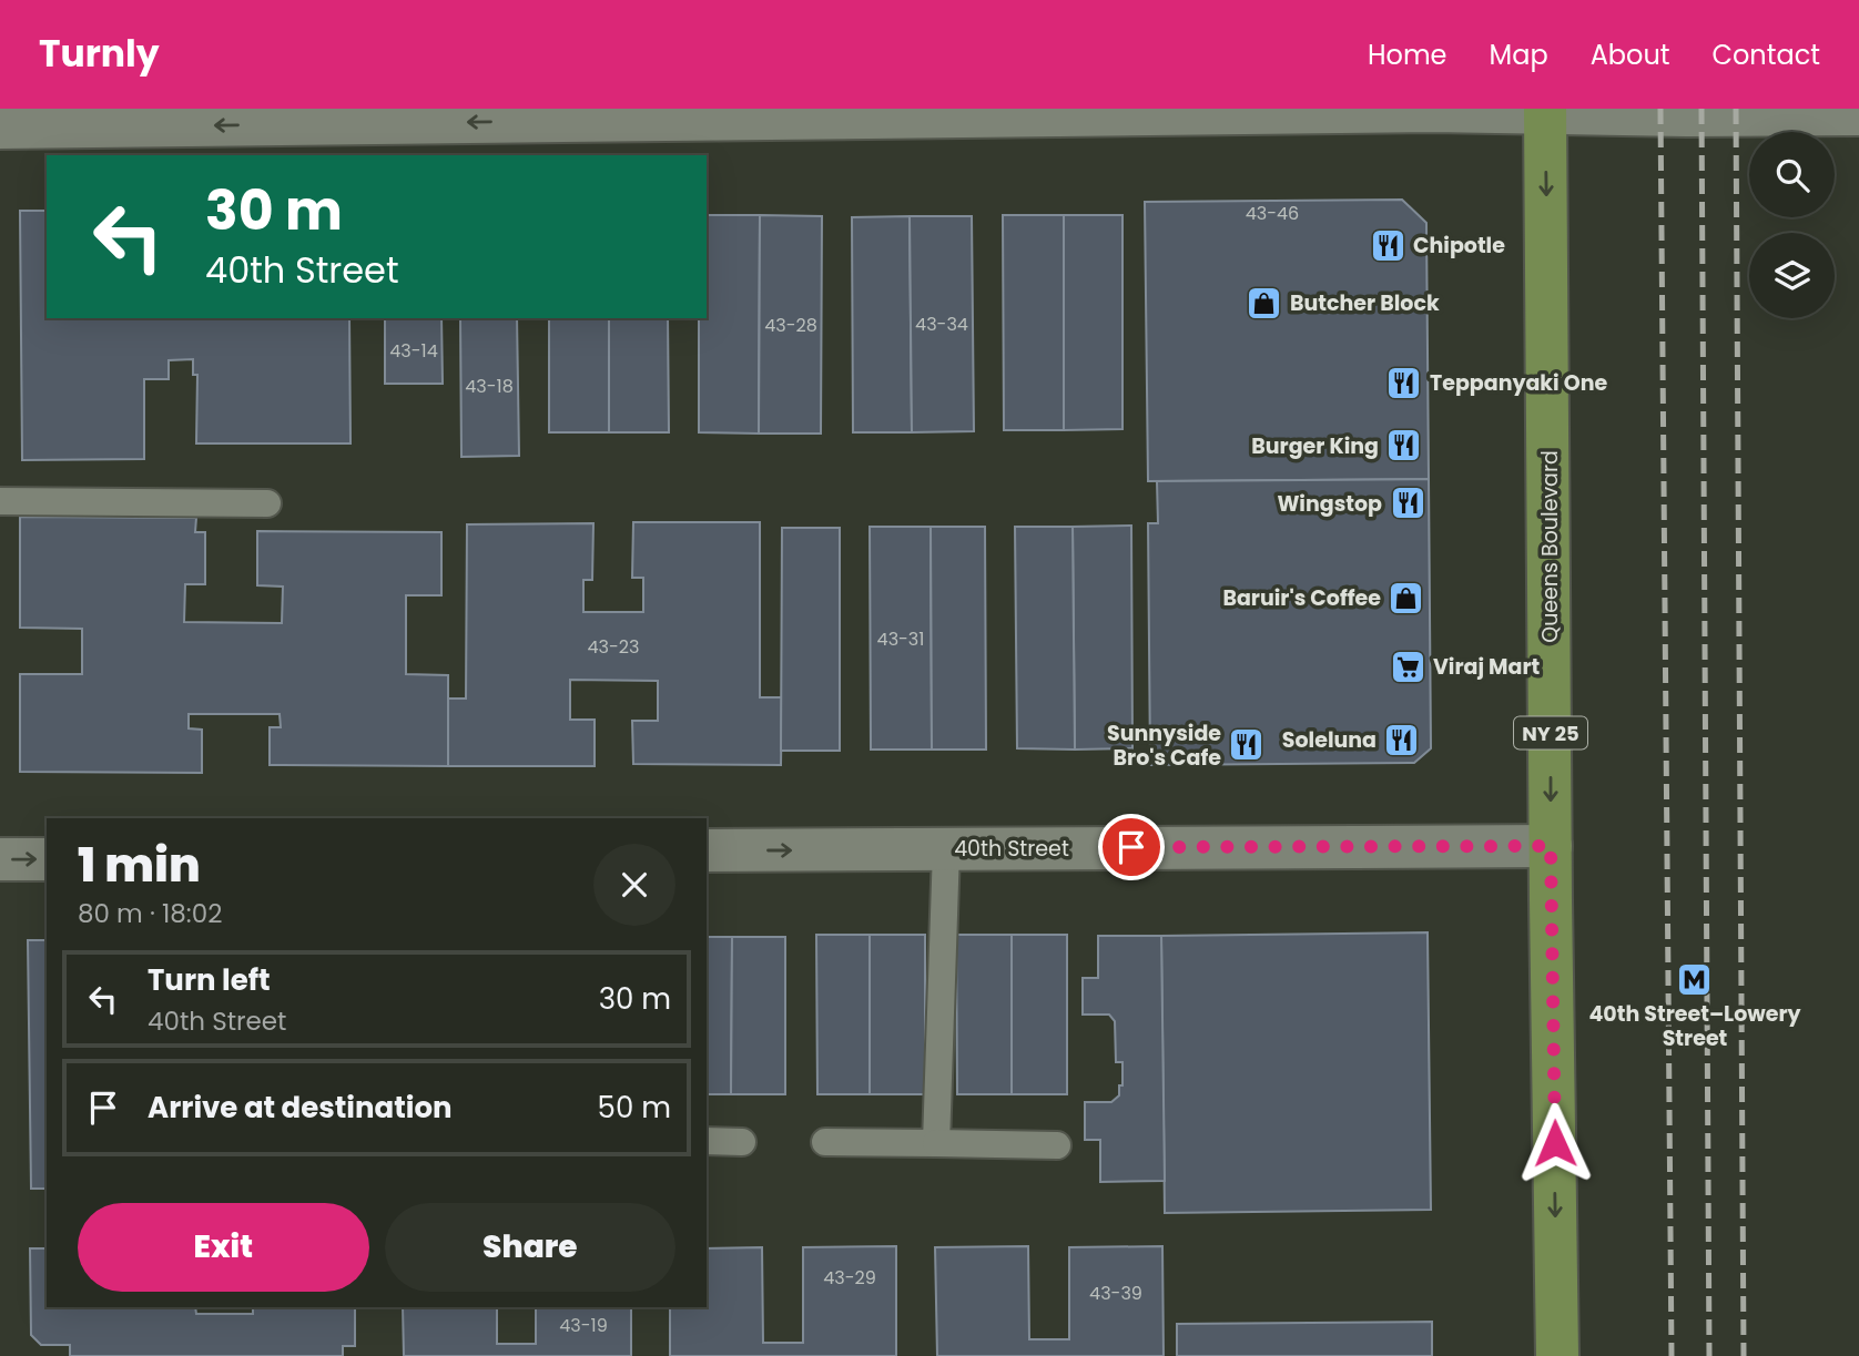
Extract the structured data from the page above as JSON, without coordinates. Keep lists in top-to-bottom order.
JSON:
{
  "streets": {
    "main road": ["Queens Boulevard", "NY 25"],
    "street": ["40th Street"]
  },
  "crossings": [
    ["Queens Boulevard", "40th Street"]
  ],
  "one_way": ["Queens Boulevard"],
  "places": {
    "restaurant": [
      "Chipotle",
      "Teppanyaki One",
      "Burger King",
      "Wingstop",
      "Soleluna",
      "Sunnyside Bro's Cafe"
    ],
    "shop": ["Butcher Block", "Baruir's Coffee"],
    "supermarket": ["Viraj Mart"],
    "metro station": ["40th Street–Lowery Street"]
  },
  "house_numbers": [
    "43-46",
    "43-34",
    "43-28",
    "43-14",
    "43-18",
    "43-31",
    "43-23",
    "43-29",
    "43-39",
    "43-19"
  ],
  "page": {
    "header": "Turnly",
    "nav": [
      "Home",
      "Map",
      "About",
      "Contact"
    ],
    "turn": ["30 m", "40th Street"],
    "heading": ["1 min", "80 m · 18:02"],
    "list": [
      {
        "name": "Turn left",
        "note": "40th Street",
        "value": "30 m"
      },
      {
        "name": "Arrive at destination",
        "value": "50 m"
      }
    ],
    "buttons": ["Exit", "Share"]
  }
}
